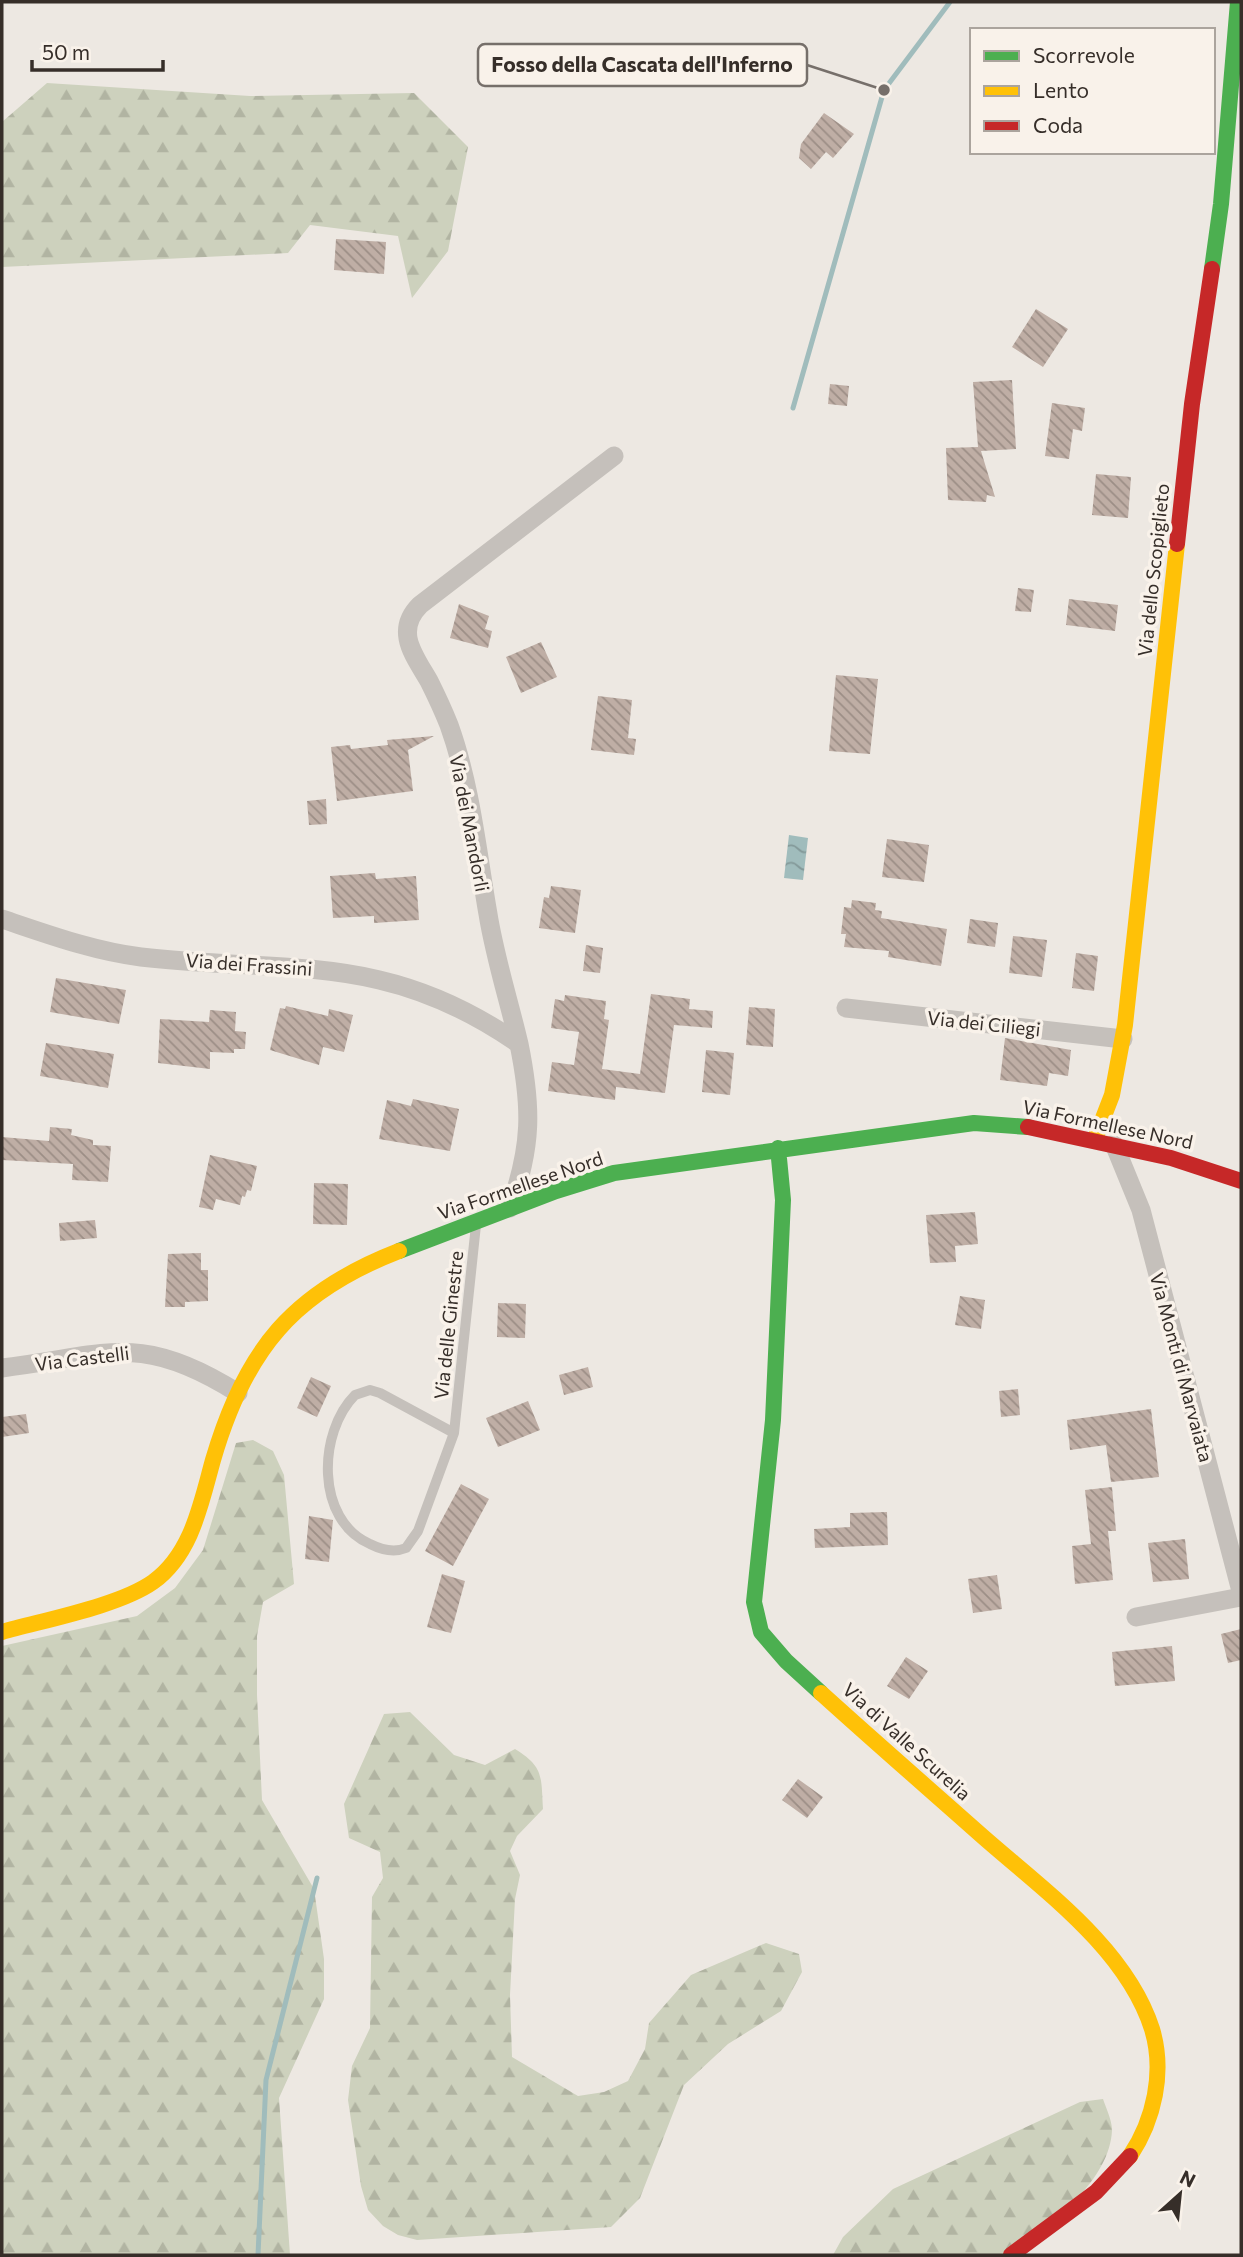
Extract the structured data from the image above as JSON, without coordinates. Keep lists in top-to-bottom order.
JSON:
{
  "streets": {
    "street": [
      "Via dello Scopiglieto",
      "Via dei Mandorli",
      "Via dei Frassini",
      "Via dei Ciliegi",
      "Via Formellese Nord",
      "Via Castelli",
      "Via Monti di Marvaiata",
      "Via di Valle Scurelia"
    ],
    "lane": ["Via delle Ginestre"]
  },
  "crossings": [
    ["Via dello Scopiglieto", "Via dei Ciliegi"],
    ["Via dello Scopiglieto", "Via Formellese Nord"],
    ["Via dei Mandorli", "Via dei Frassini"],
    ["Via dei Mandorli", "Via Formellese Nord"],
    ["Via Formellese Nord", "Via delle Ginestre"],
    ["Via Formellese Nord", "Via Castelli"],
    ["Via Formellese Nord", "Via Monti di Marvaiata"],
    ["Via Formellese Nord", "Via di Valle Scurelia"]
  ],
  "places": ["Fosso della Cascata dell'Inferno"],
  "legend": ["Scorrevole", "Lento", "Coda"],
  "scale_bar": "50 m",
  "north": "top right"
}
